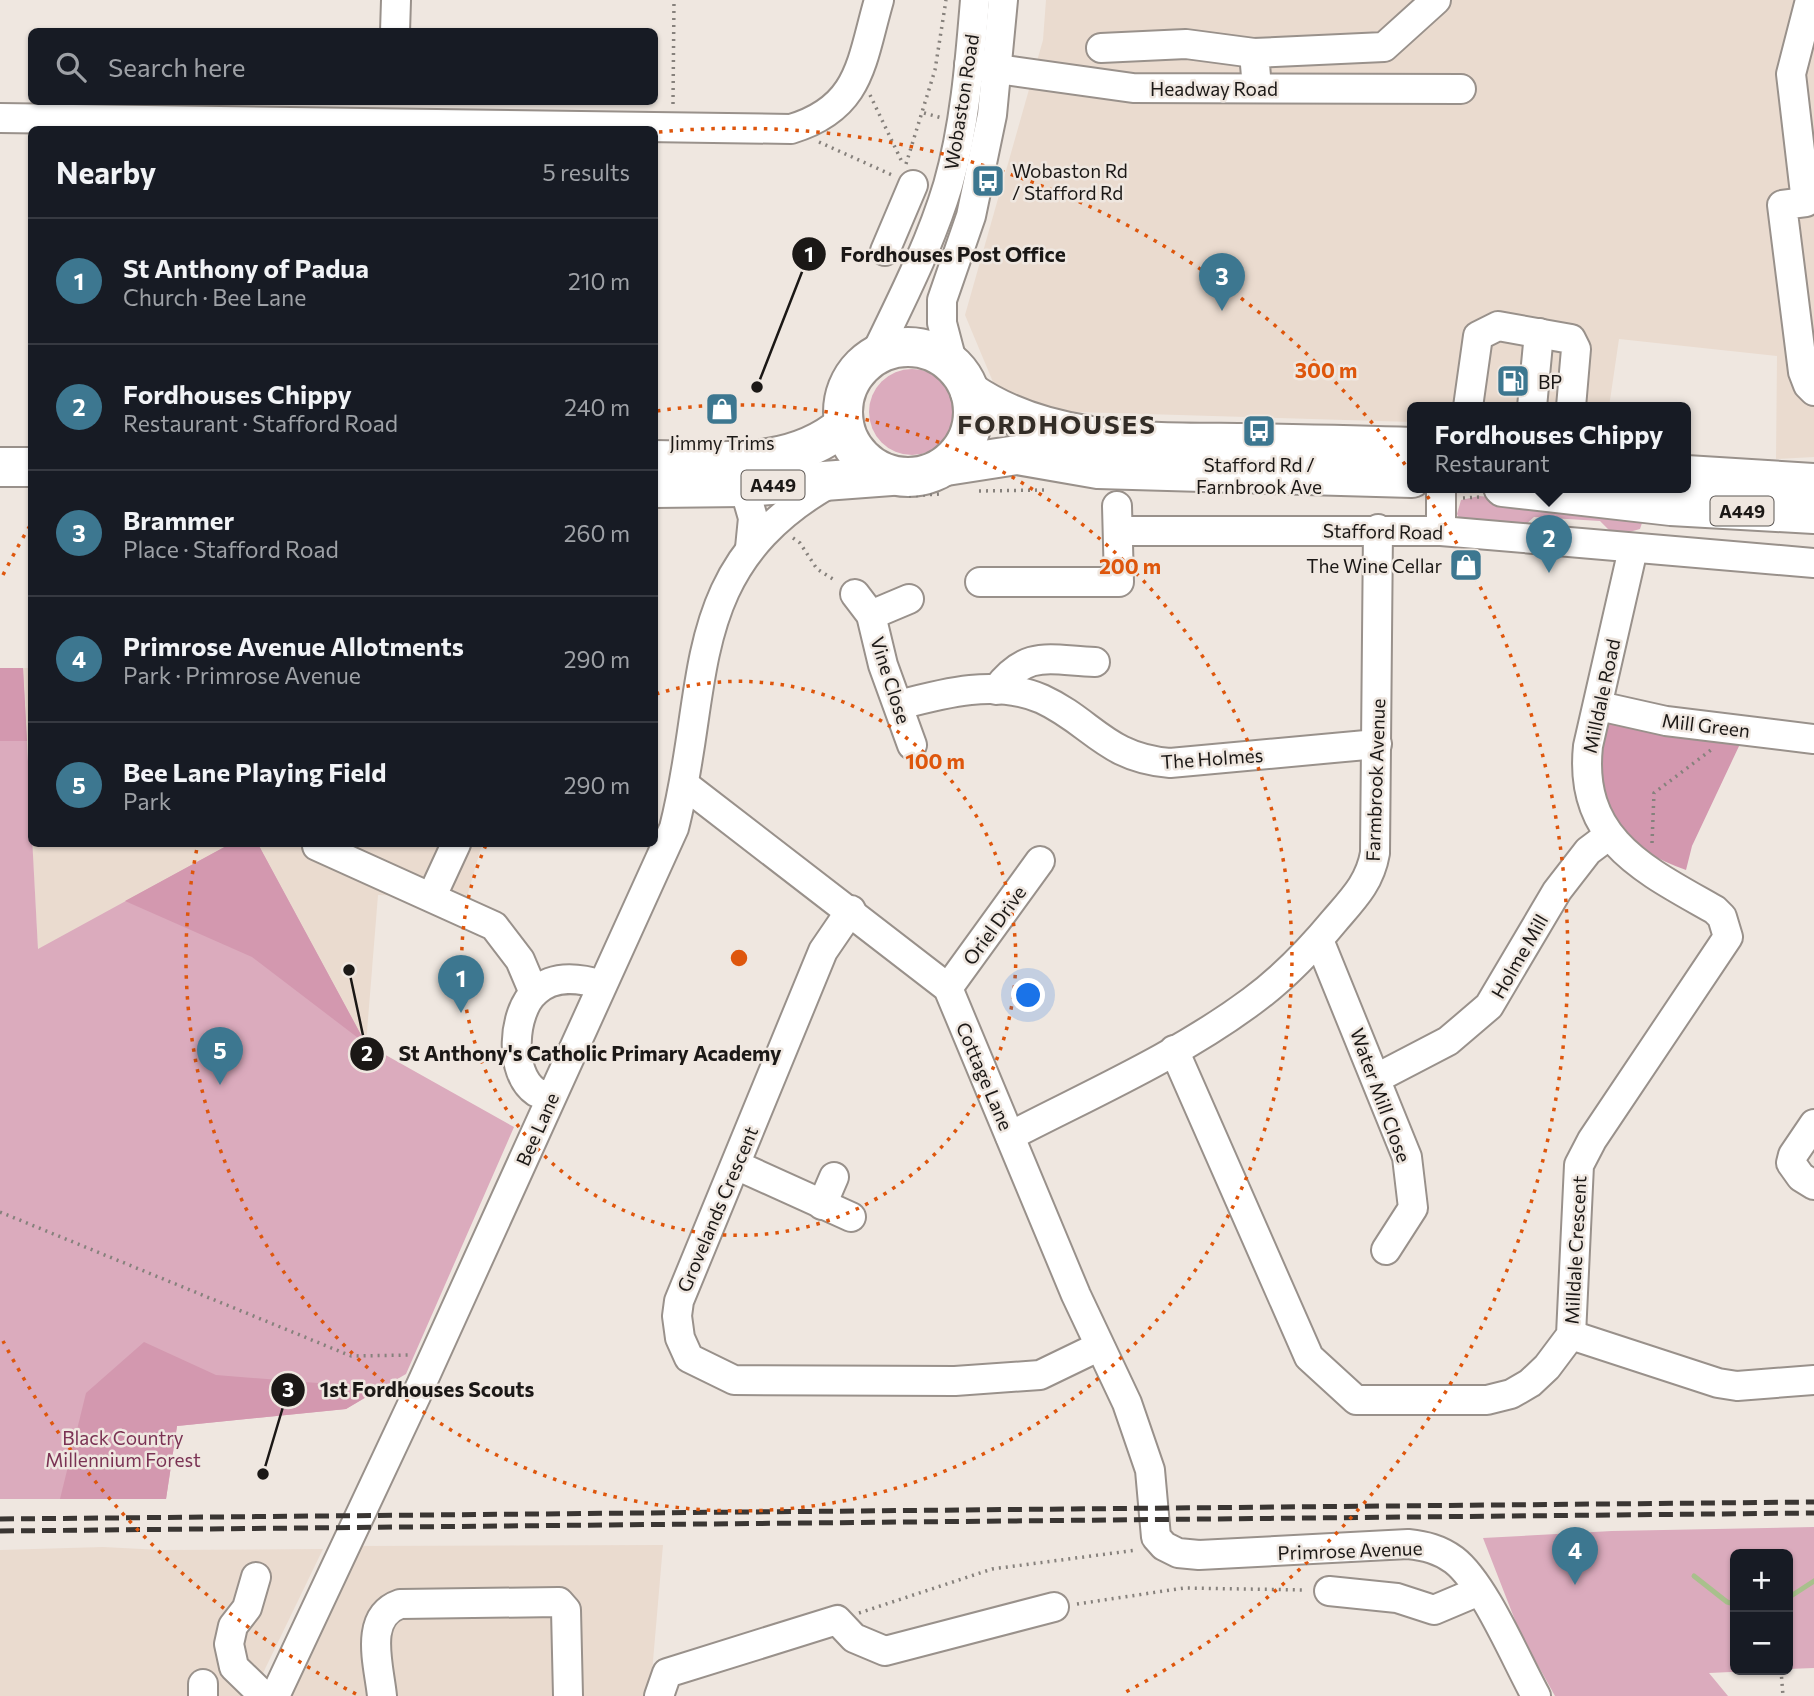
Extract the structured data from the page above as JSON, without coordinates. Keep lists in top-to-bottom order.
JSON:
{
  "streets": {
    "highway": ["A449"],
    "street": [
      "Headway Road",
      "Wobaston Road",
      "Stafford Road",
      "Vine Close",
      "Milldale Road",
      "Mill Green",
      "The Holmes",
      "Farmbrook Avenue",
      "Oriel Drive",
      "Holme Mill",
      "Cottage Lane",
      "Water Mill Close",
      "Bee Lane",
      "Grovelands Crescent",
      "Milldale Crescent",
      "Primrose Avenue"
    ]
  },
  "crossings": [
    ["Headway Road", "Wobaston Road"],
    ["Wobaston Road", "A449"],
    ["A449", "Bee Lane"],
    ["Stafford Road", "Milldale Road"],
    ["Stafford Road", "Farmbrook Avenue"],
    ["Vine Close", "The Holmes"],
    ["Milldale Road", "Mill Green"],
    ["Milldale Road", "Holme Mill"],
    ["Milldale Road", "Milldale Crescent"],
    ["The Holmes", "Farmbrook Avenue"],
    ["Farmbrook Avenue", "Cottage Lane"],
    ["Farmbrook Avenue", "Water Mill Close"],
    ["Farmbrook Avenue", "Milldale Crescent"],
    ["Oriel Drive", "Cottage Lane"],
    ["Holme Mill", "Water Mill Close"],
    ["Cottage Lane", "Bee Lane"],
    ["Cottage Lane", "Grovelands Crescent"],
    ["Cottage Lane", "Primrose Avenue"]
  ],
  "districts": ["FORDHOUSES"],
  "parks": ["Black Country Millennium Forest"],
  "places": {
    "bus stop": ["Wobaston Rd / Stafford Rd", "Stafford Rd / Farnbrook Ave"],
    "fuel station": ["BP"],
    "other": ["Fordhouses Post Office", "St Anthony's Catholic Primary Academy", "1st Fordhouses Scouts"],
    "shop": ["Jimmy Trims", "The Wine Cellar"]
  },
  "page": {
    "search": "Search here",
    "heading": ["Nearby", "5 results"],
    "list": [
      {
        "mark": "1",
        "name": "St Anthony of Padua",
        "note": "Church · Bee Lane",
        "value": "210 m"
      },
      {
        "mark": "2",
        "name": "Fordhouses Chippy",
        "note": "Restaurant · Stafford Road",
        "value": "240 m"
      },
      {
        "mark": "3",
        "name": "Brammer",
        "note": "Place · Stafford Road",
        "value": "260 m"
      },
      {
        "mark": "4",
        "name": "Primrose Avenue Allotments",
        "note": "Park · Primrose Avenue",
        "value": "290 m"
      },
      {
        "mark": "5",
        "name": "Bee Lane Playing Field",
        "note": "Park",
        "value": "290 m"
      }
    ],
    "pins": [
      "3",
      "2",
      "1",
      "5",
      "4"
    ],
    "popup": ["Fordhouses Chippy", "Restaurant"],
    "map_buttons": ["+", "−"]
  },
  "rings": ["300 m", "200 m", "100 m"]
}
